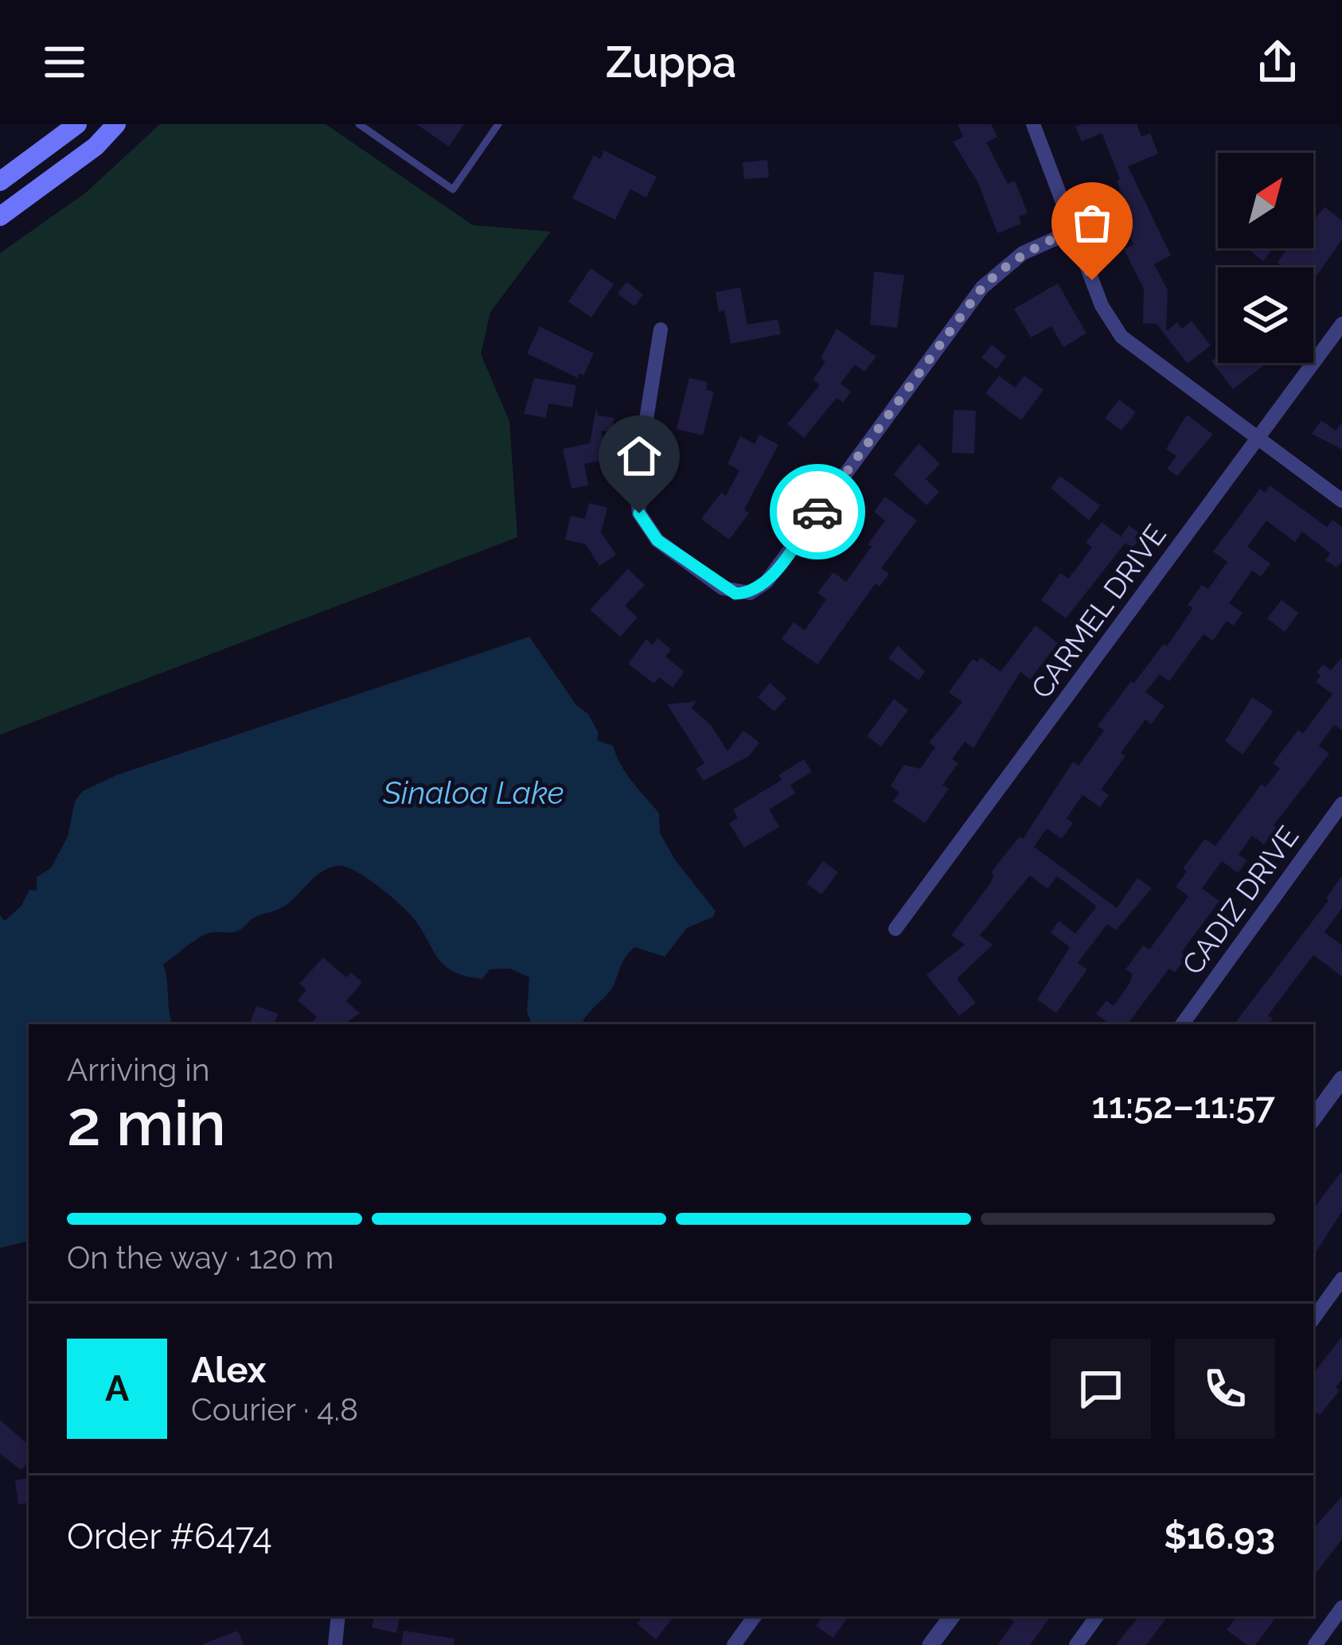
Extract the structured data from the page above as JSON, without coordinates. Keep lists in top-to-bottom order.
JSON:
{
  "streets": {
    "street": ["CARMEL DRIVE", "CADIZ DRIVE"]
  },
  "water": ["Sinaloa Lake"],
  "north": "top right",
  "page": {
    "header": "Zuppa",
    "heading": ["2 min", "Arriving in", "11:52–11:57"],
    "panel": [
      "Alex",
      "Courier · 4.8",
      "Order #6474",
      "$16.93"
    ],
    "bar": "On the way · 120 m",
    "round": "A"
  }
}
